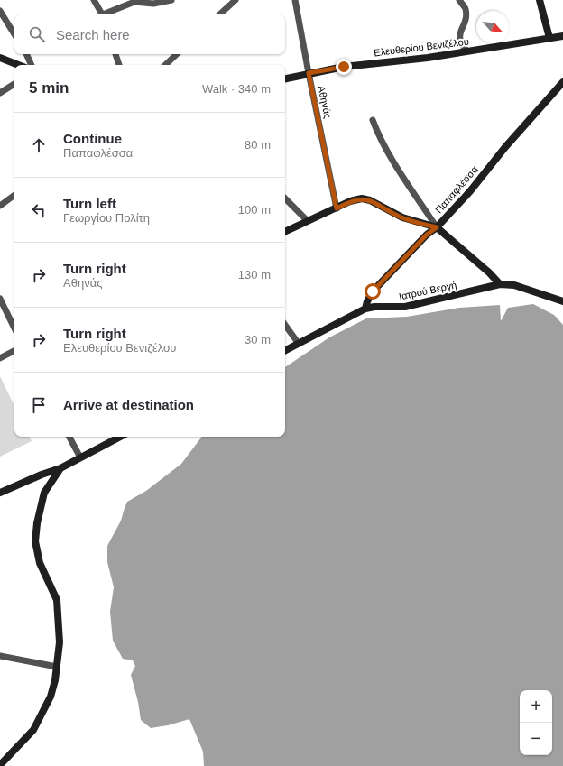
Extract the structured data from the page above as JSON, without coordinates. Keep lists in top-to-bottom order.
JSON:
{
  "streets": {
    "main road": ["Ελευθερίου Βενιζέλου", "Παπαφλέσσα", "Ιατρού Βεργή"],
    "street": ["Αθηνάς"]
  },
  "crossings": [
    ["Ελευθερίου Βενιζέλου", "Αθηνάς"],
    ["Παπαφλέσσα", "Ιατρού Βεργή"]
  ],
  "north": "bottom right",
  "page": {
    "search": "Search here",
    "heading": ["5 min", "Walk · 340 m"],
    "list": [
      ["Continue", "Παπαφλέσσα", "80 m"],
      ["Turn left", "Γεωργίου Πολίτη", "100 m"],
      ["Turn right", "Αθηνάς", "130 m"],
      ["Turn right", "Ελευθερίου Βενιζέλου", "30 m"],
      "Arrive at destination"
    ],
    "map_buttons": ["+", "−"]
  }
}
